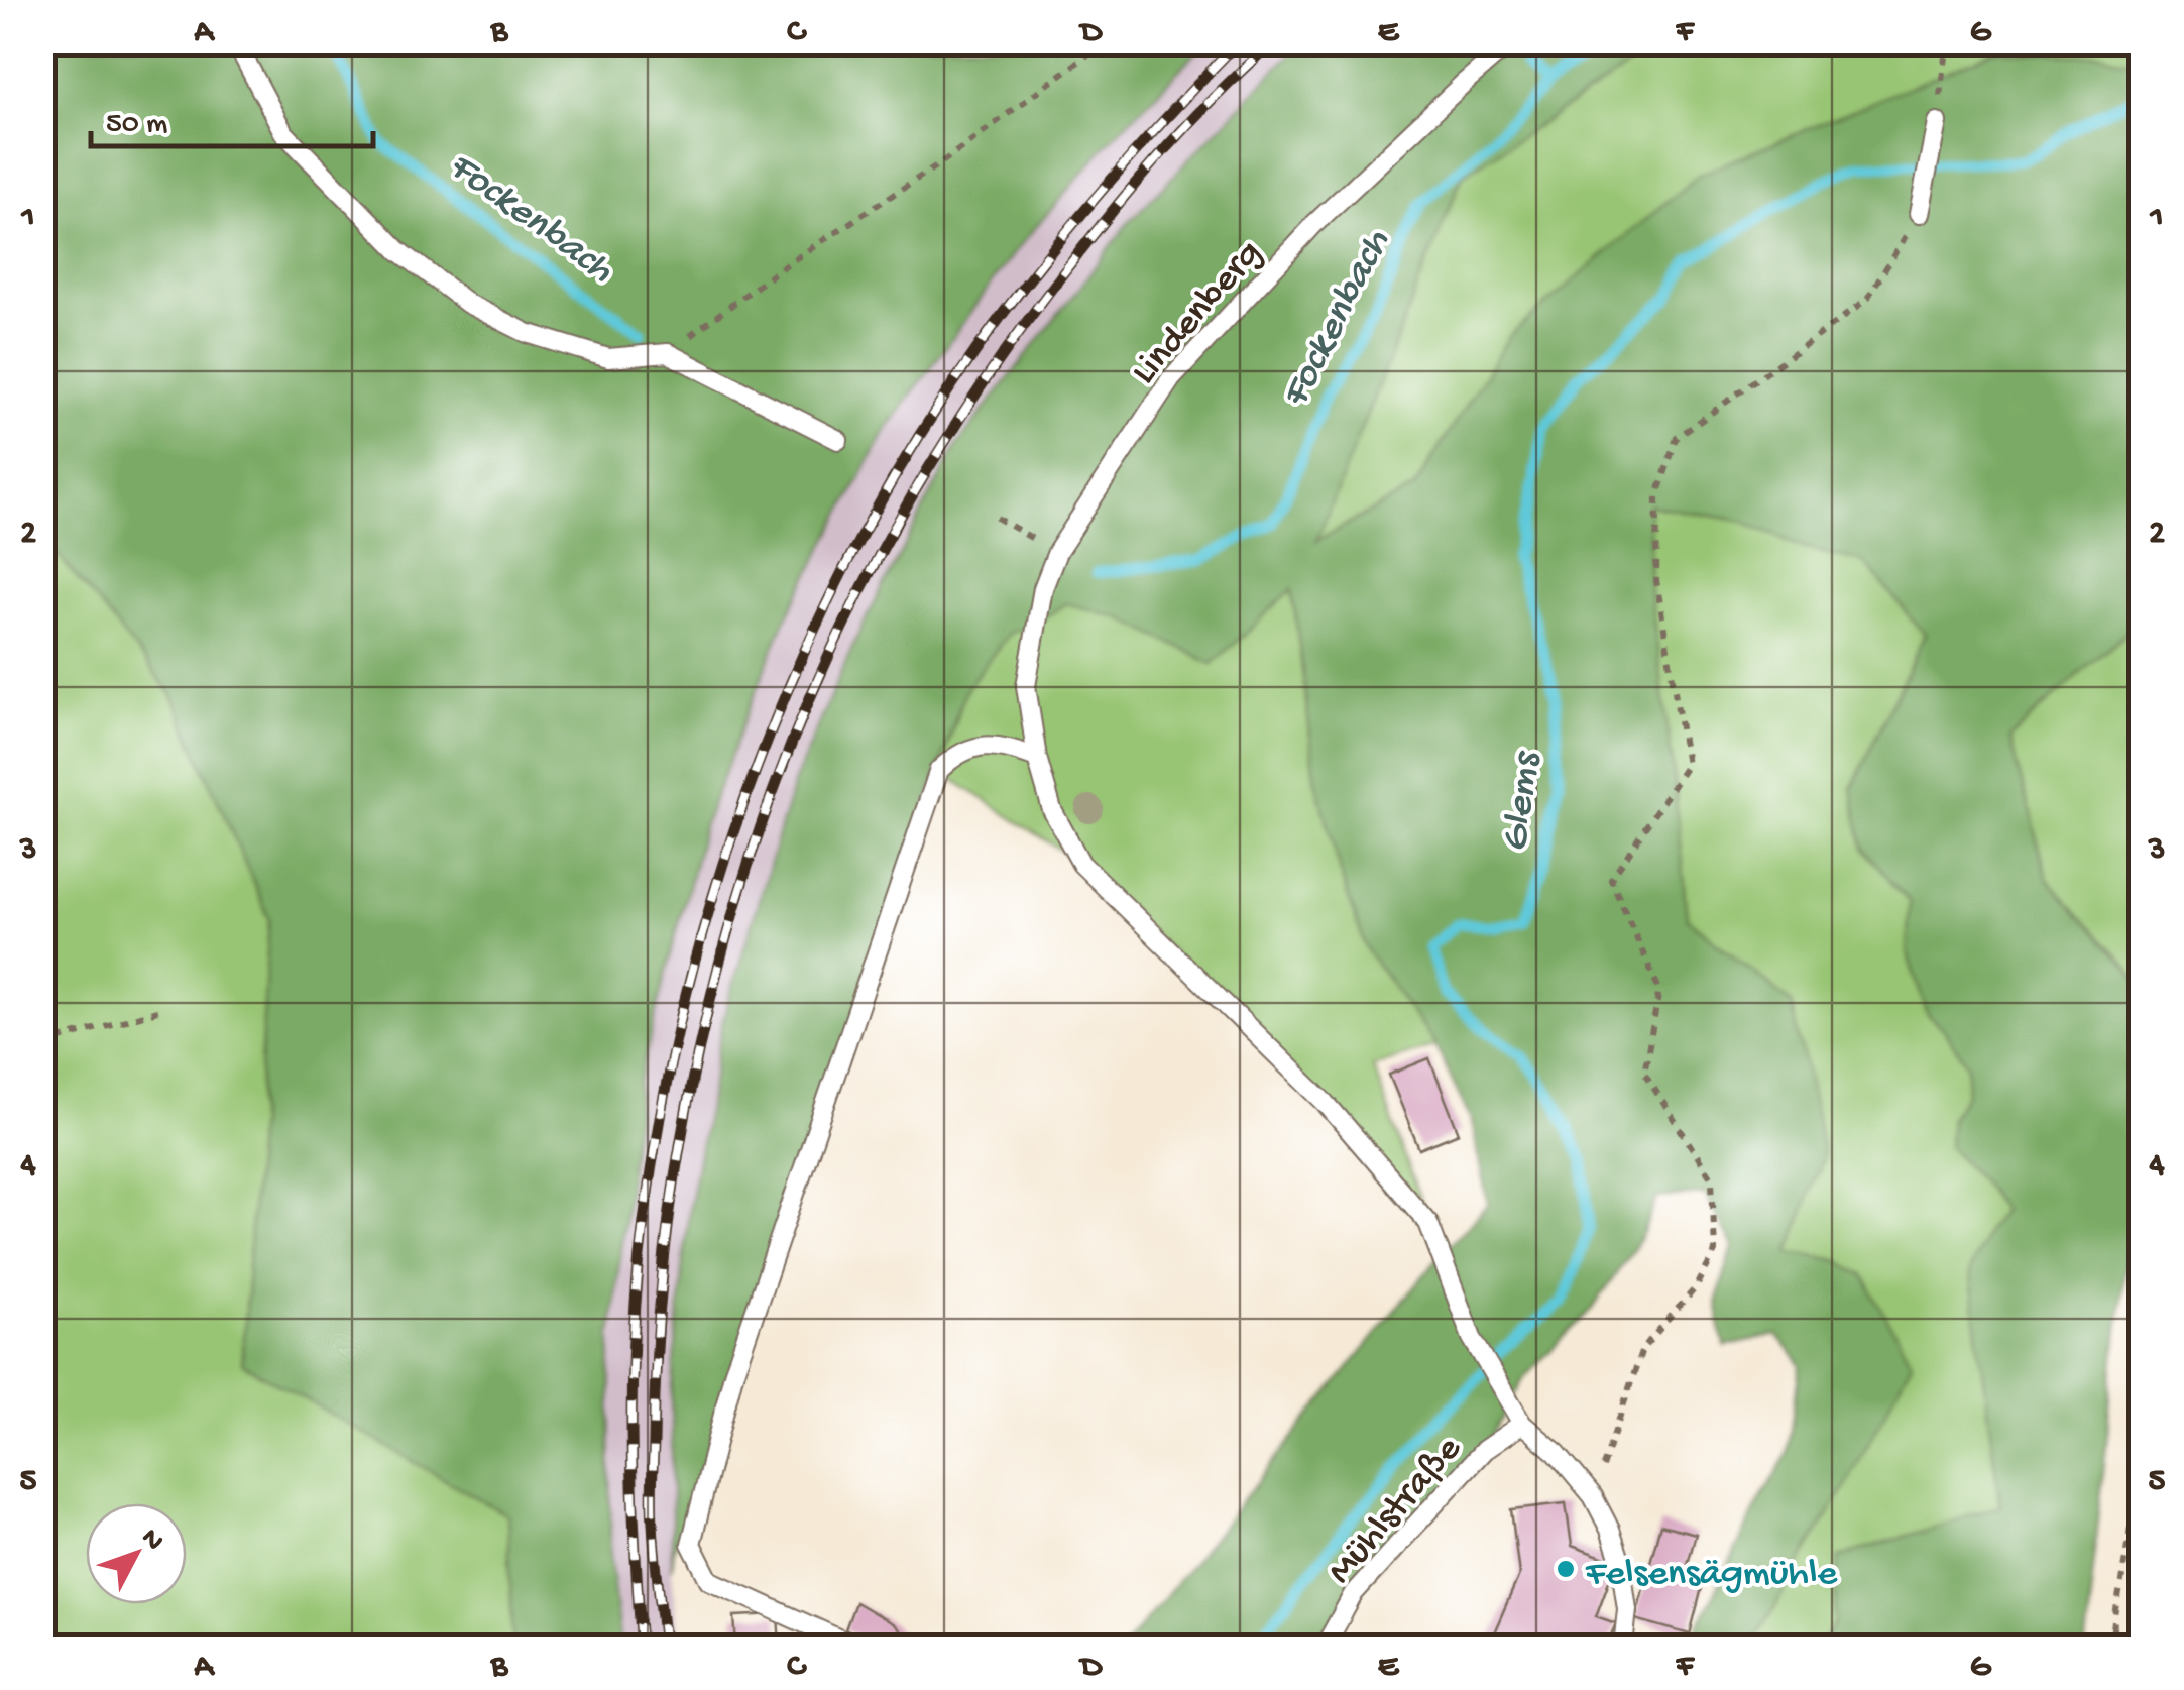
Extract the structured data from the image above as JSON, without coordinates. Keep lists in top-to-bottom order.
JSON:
{
  "streets": {
    "lane": ["Lindenberg", "Mühlstraße"]
  },
  "water": ["Fockenbach", "Glems"],
  "places": ["Felsensägmühle"],
  "scale_bar": "50 m",
  "north": "top right",
  "grid": {
    "columns": [
      "A",
      "B",
      "C",
      "D",
      "E",
      "F",
      "G"
    ],
    "rows": [
      "1",
      "2",
      "3",
      "4",
      "5"
    ]
  }
}
